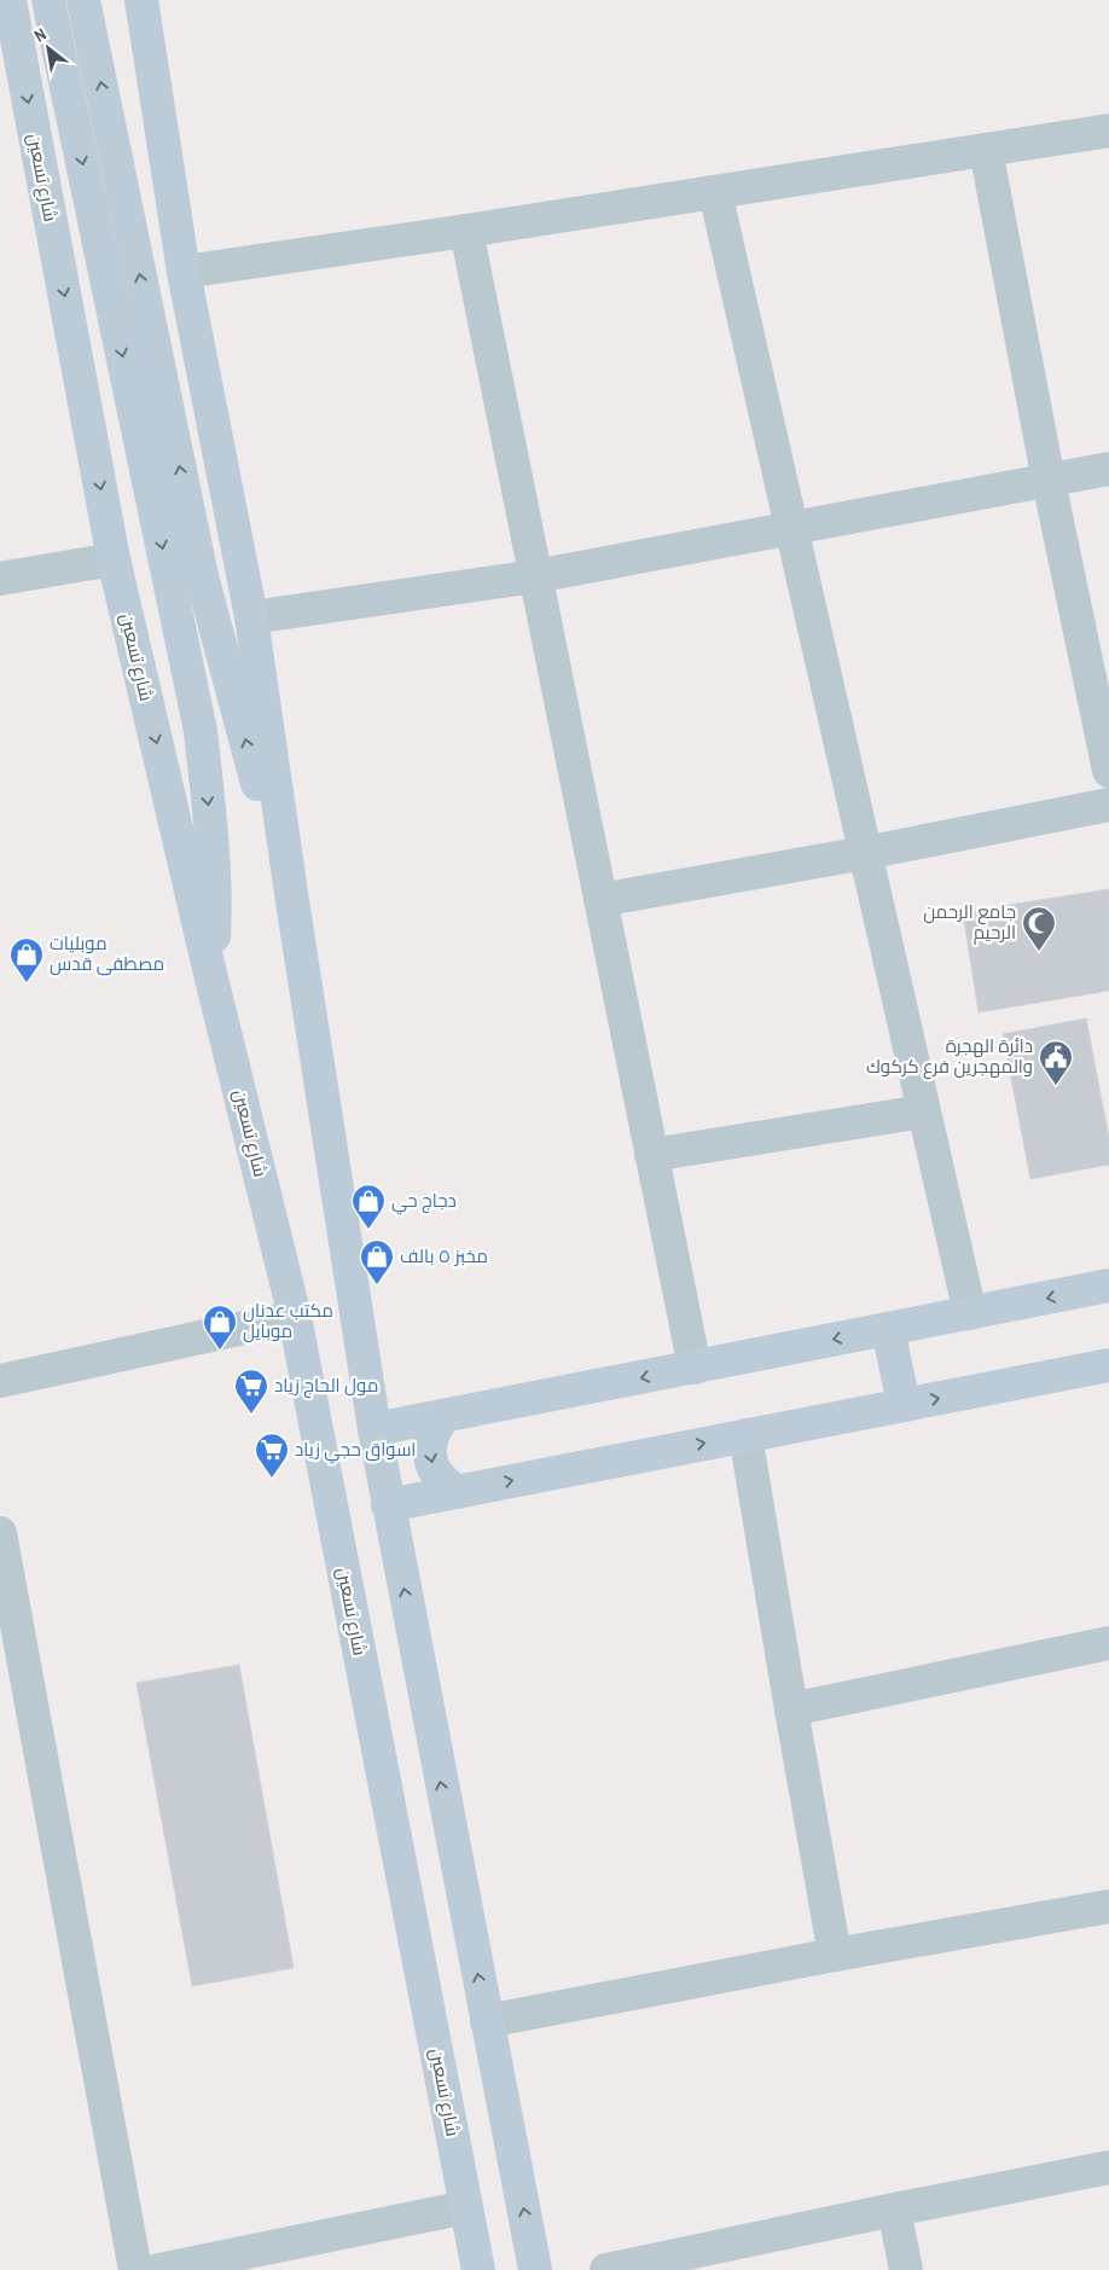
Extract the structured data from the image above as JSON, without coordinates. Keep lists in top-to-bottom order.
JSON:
{
  "streets": {
    "main road": ["شارع تسعين"]
  },
  "places": {
    "mosque": ["جامع الرحمن الرحيم"],
    "shop": [
      "موبليات مصطفى قدس",
      "دجاج حي",
      "مخبز ٥ بالف",
      "مكتب عدنان موبايل"
    ],
    "public building": ["دائرة الهجرة والمهجرين فرع كركوك"],
    "supermarket": ["مول الحاج زياد", "اسواق حجي زياد"]
  },
  "north": "top left"
}
